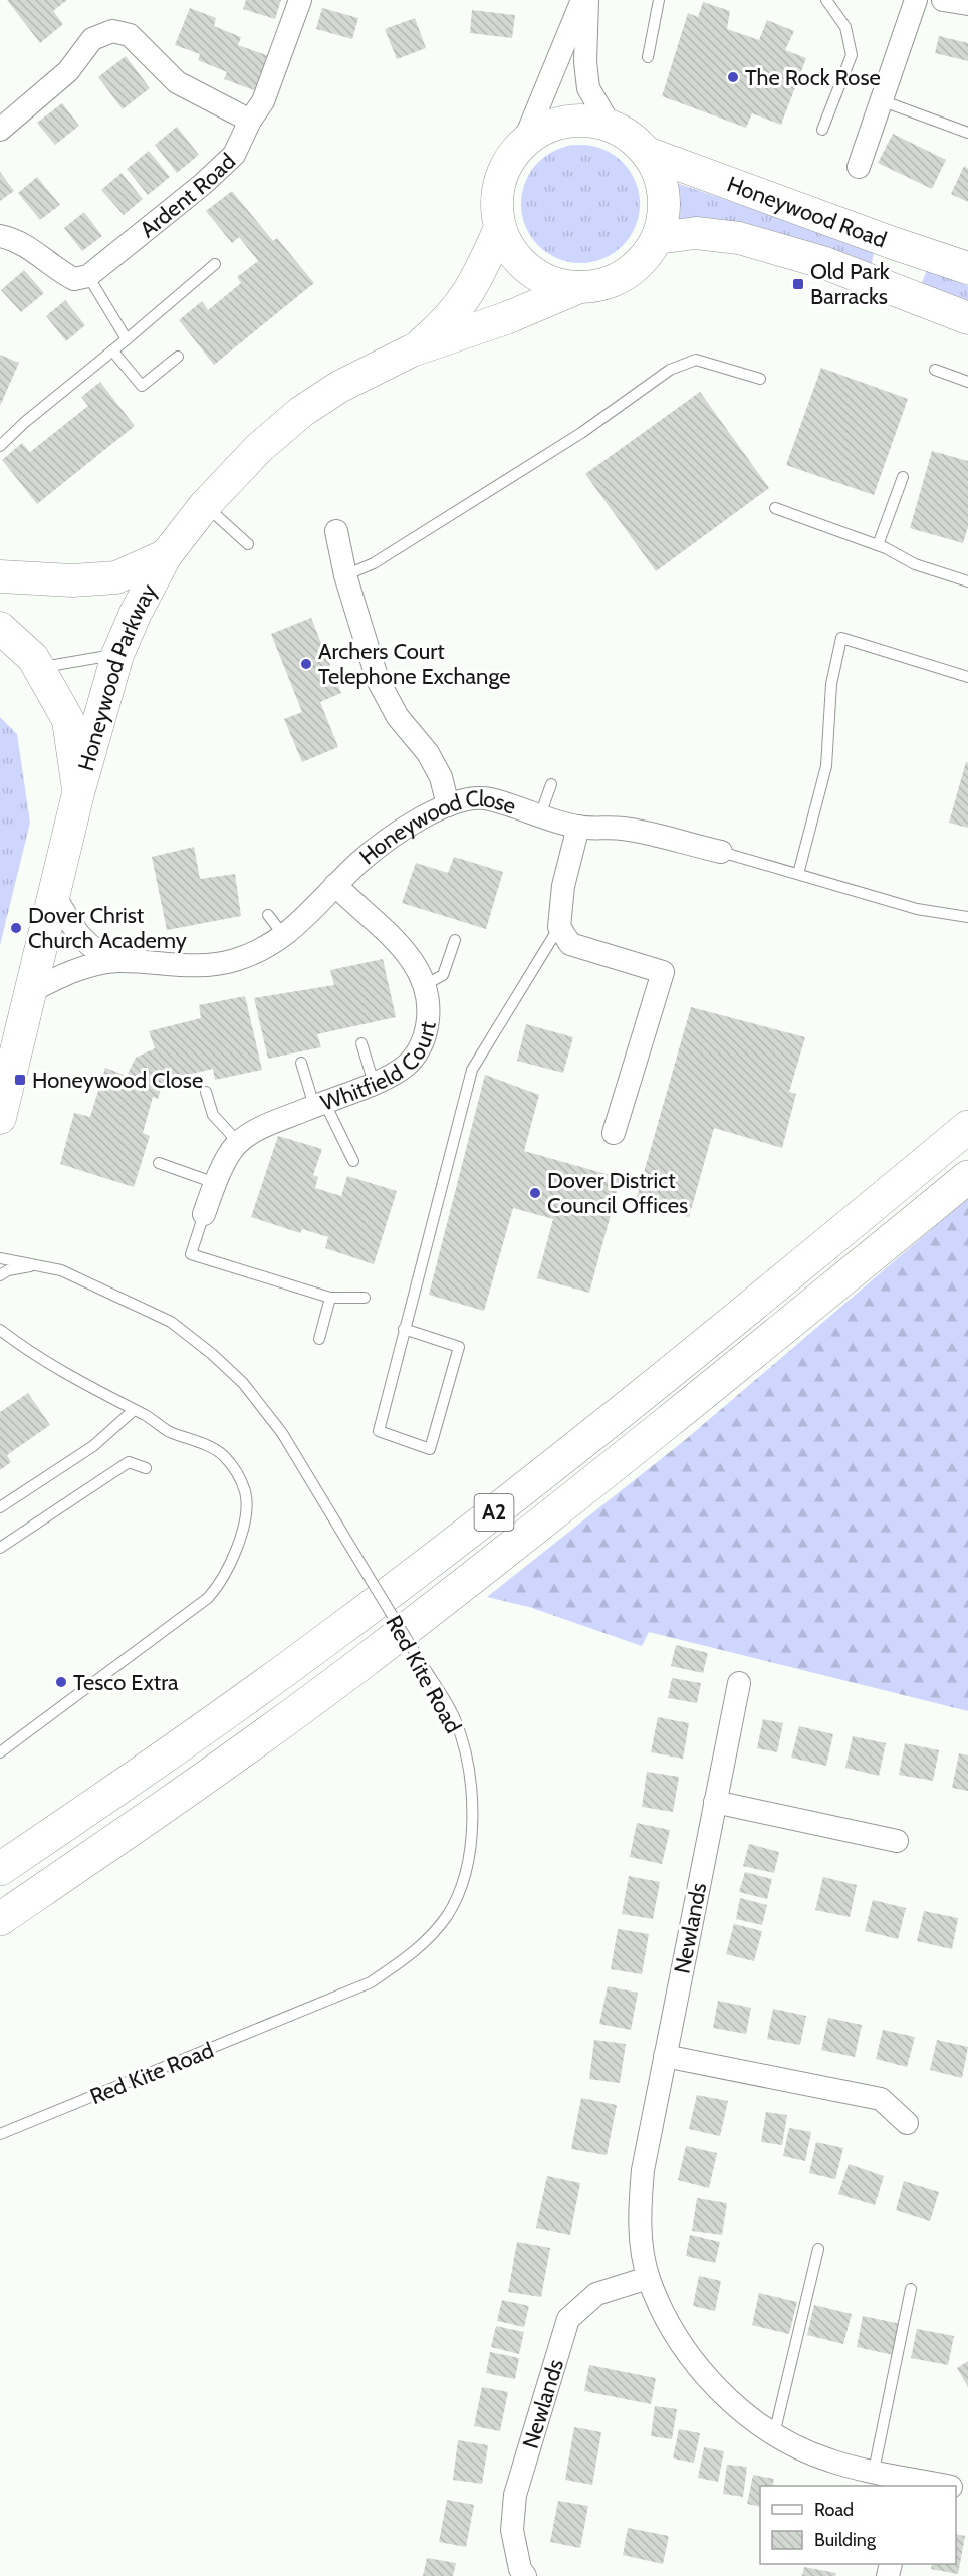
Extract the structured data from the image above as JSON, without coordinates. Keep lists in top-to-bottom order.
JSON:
{
  "streets": {
    "highway": ["A2"],
    "street": [
      "Ardent Road",
      "Honeywood Road",
      "Honeywood Parkway",
      "Honeywood Close",
      "Whitfield Court",
      "Newlands"
    ],
    "lane": ["Red Kite Road"]
  },
  "crossings": [
    ["Honeywood Road", "Honeywood Parkway"],
    ["Honeywood Parkway", "Honeywood Close"],
    ["Honeywood Close", "Whitfield Court"]
  ],
  "places": {
    "other": [
      "The Rock Rose",
      "Archers Court Telephone Exchange",
      "Dover Christ Church Academy",
      "Dover District Council Offices",
      "Tesco Extra"
    ],
    "transit": ["Old Park Barracks", "Honeywood Close"]
  },
  "legend": ["Road", "Building"]
}
